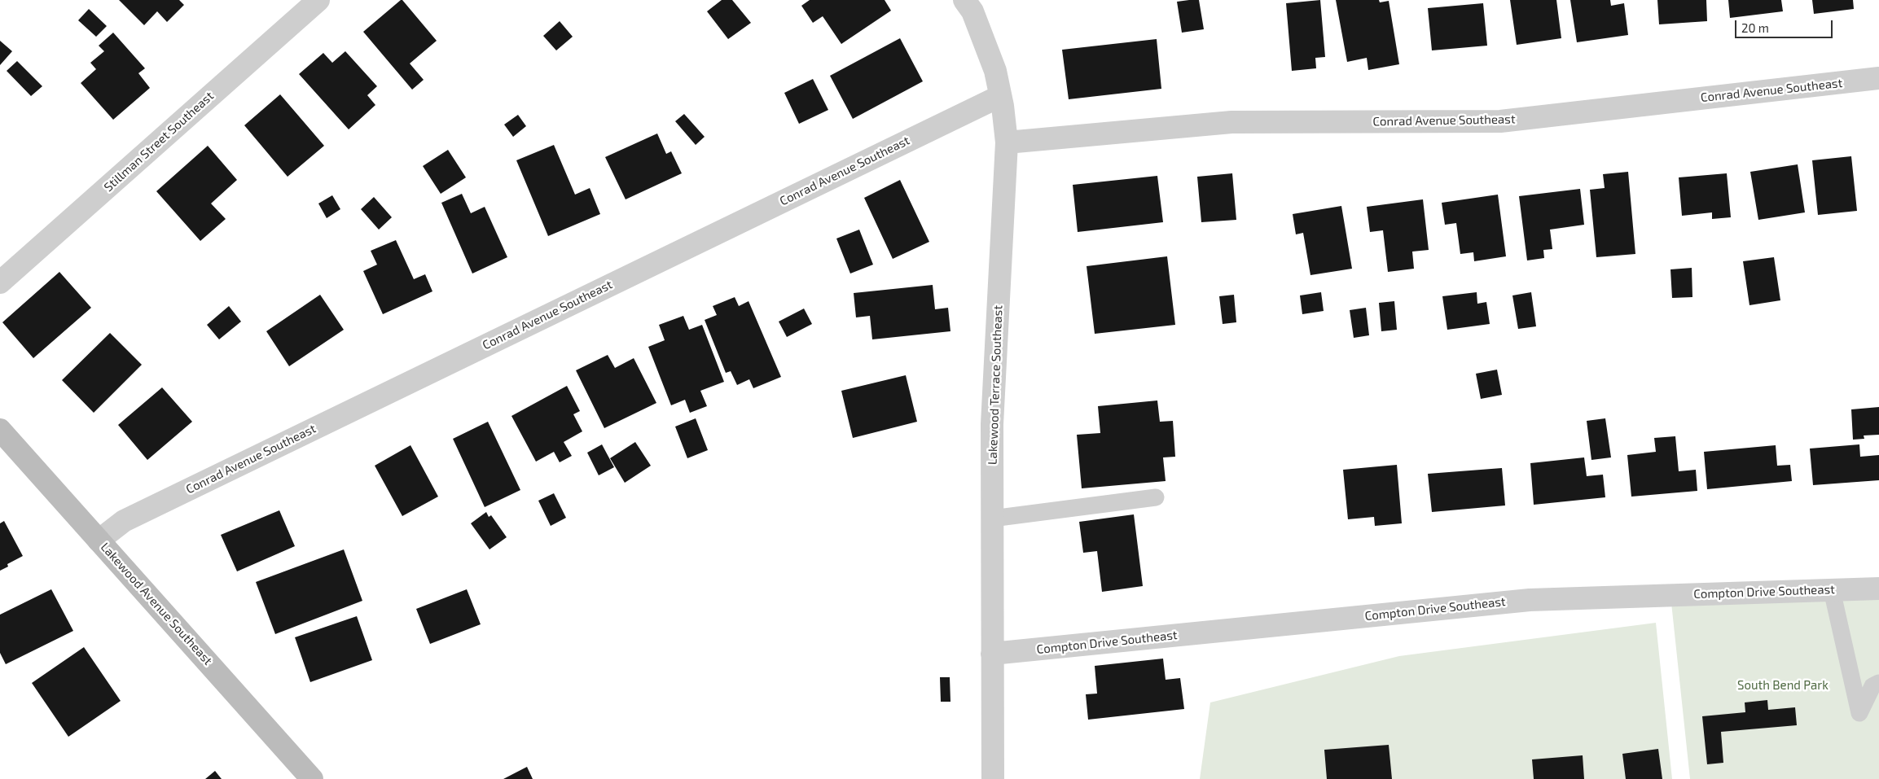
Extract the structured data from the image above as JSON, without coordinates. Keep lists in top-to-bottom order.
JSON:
{
  "streets": {
    "main road": ["Lakewood Avenue Southeast"],
    "street": [
      "Conrad Avenue Southeast",
      "Stillman Street Southeast",
      "Lakewood Terrace Southeast",
      "Compton Drive Southeast"
    ]
  },
  "crossings": [
    ["Conrad Avenue Southeast", "Lakewood Terrace Southeast"],
    ["Conrad Avenue Southeast", "Lakewood Avenue Southeast"],
    ["Lakewood Terrace Southeast", "Compton Drive Southeast"]
  ],
  "parks": ["South Bend Park"],
  "scale_bar": "20 m"
}
